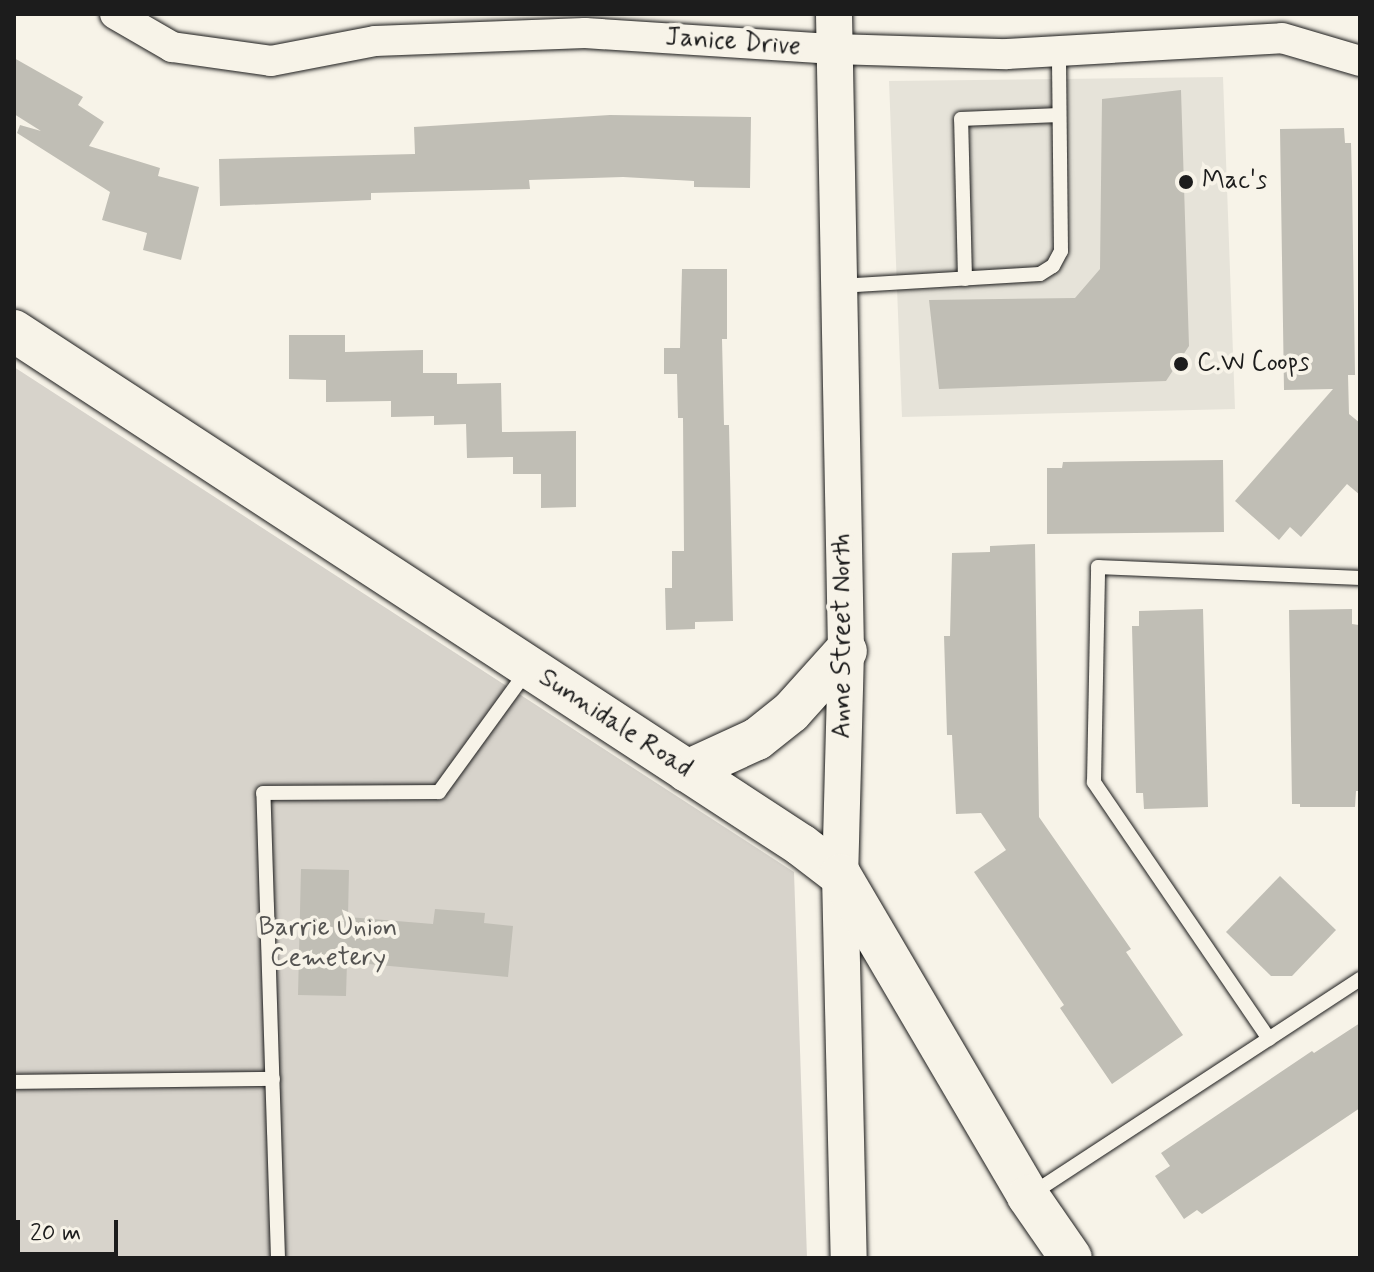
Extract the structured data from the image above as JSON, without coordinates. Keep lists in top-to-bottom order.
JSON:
{
  "streets": {
    "main road": ["Sunnidale Road"],
    "street": ["Janice Drive", "Anne Street North"]
  },
  "crossings": [
    ["Janice Drive", "Anne Street North"],
    ["Anne Street North", "Sunnidale Road"]
  ],
  "parks": ["Barrie Union Cemetery"],
  "places": ["Mac's", "C.W Coops"],
  "scale_bar": "20 m"
}
